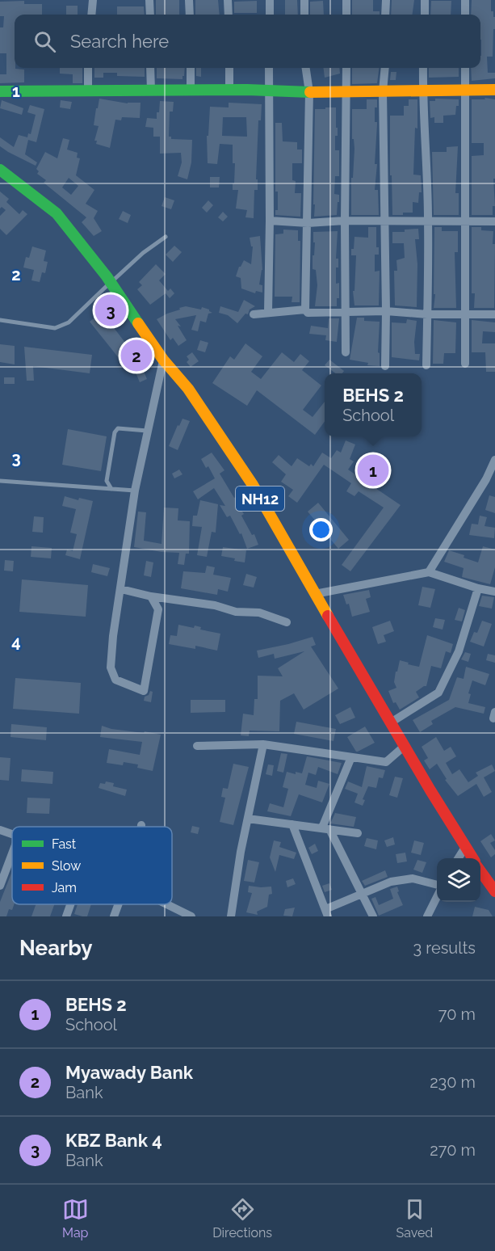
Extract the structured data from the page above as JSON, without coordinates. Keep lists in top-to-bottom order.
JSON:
{
  "streets": {
    "main road": ["NH12"]
  },
  "legend": ["Fast", "Slow", "Jam"],
  "page": {
    "search": "Search here",
    "pins": ["3", "2", "1"],
    "popup": ["BEHS 2", "School"],
    "heading": ["Nearby", "3 results"],
    "list": [
      {
        "mark": "1",
        "name": "BEHS 2",
        "note": "School",
        "value": "70 m"
      },
      {
        "mark": "2",
        "name": "Myawady Bank",
        "note": "Bank",
        "value": "230 m"
      },
      {
        "mark": "3",
        "name": "KBZ Bank 4",
        "note": "Bank",
        "value": "270 m"
      }
    ],
    "nav": ["Map", "Directions", "Saved"]
  },
  "grid": {
    "rows": [
      "1",
      "2",
      "3",
      "4"
    ]
  }
}
